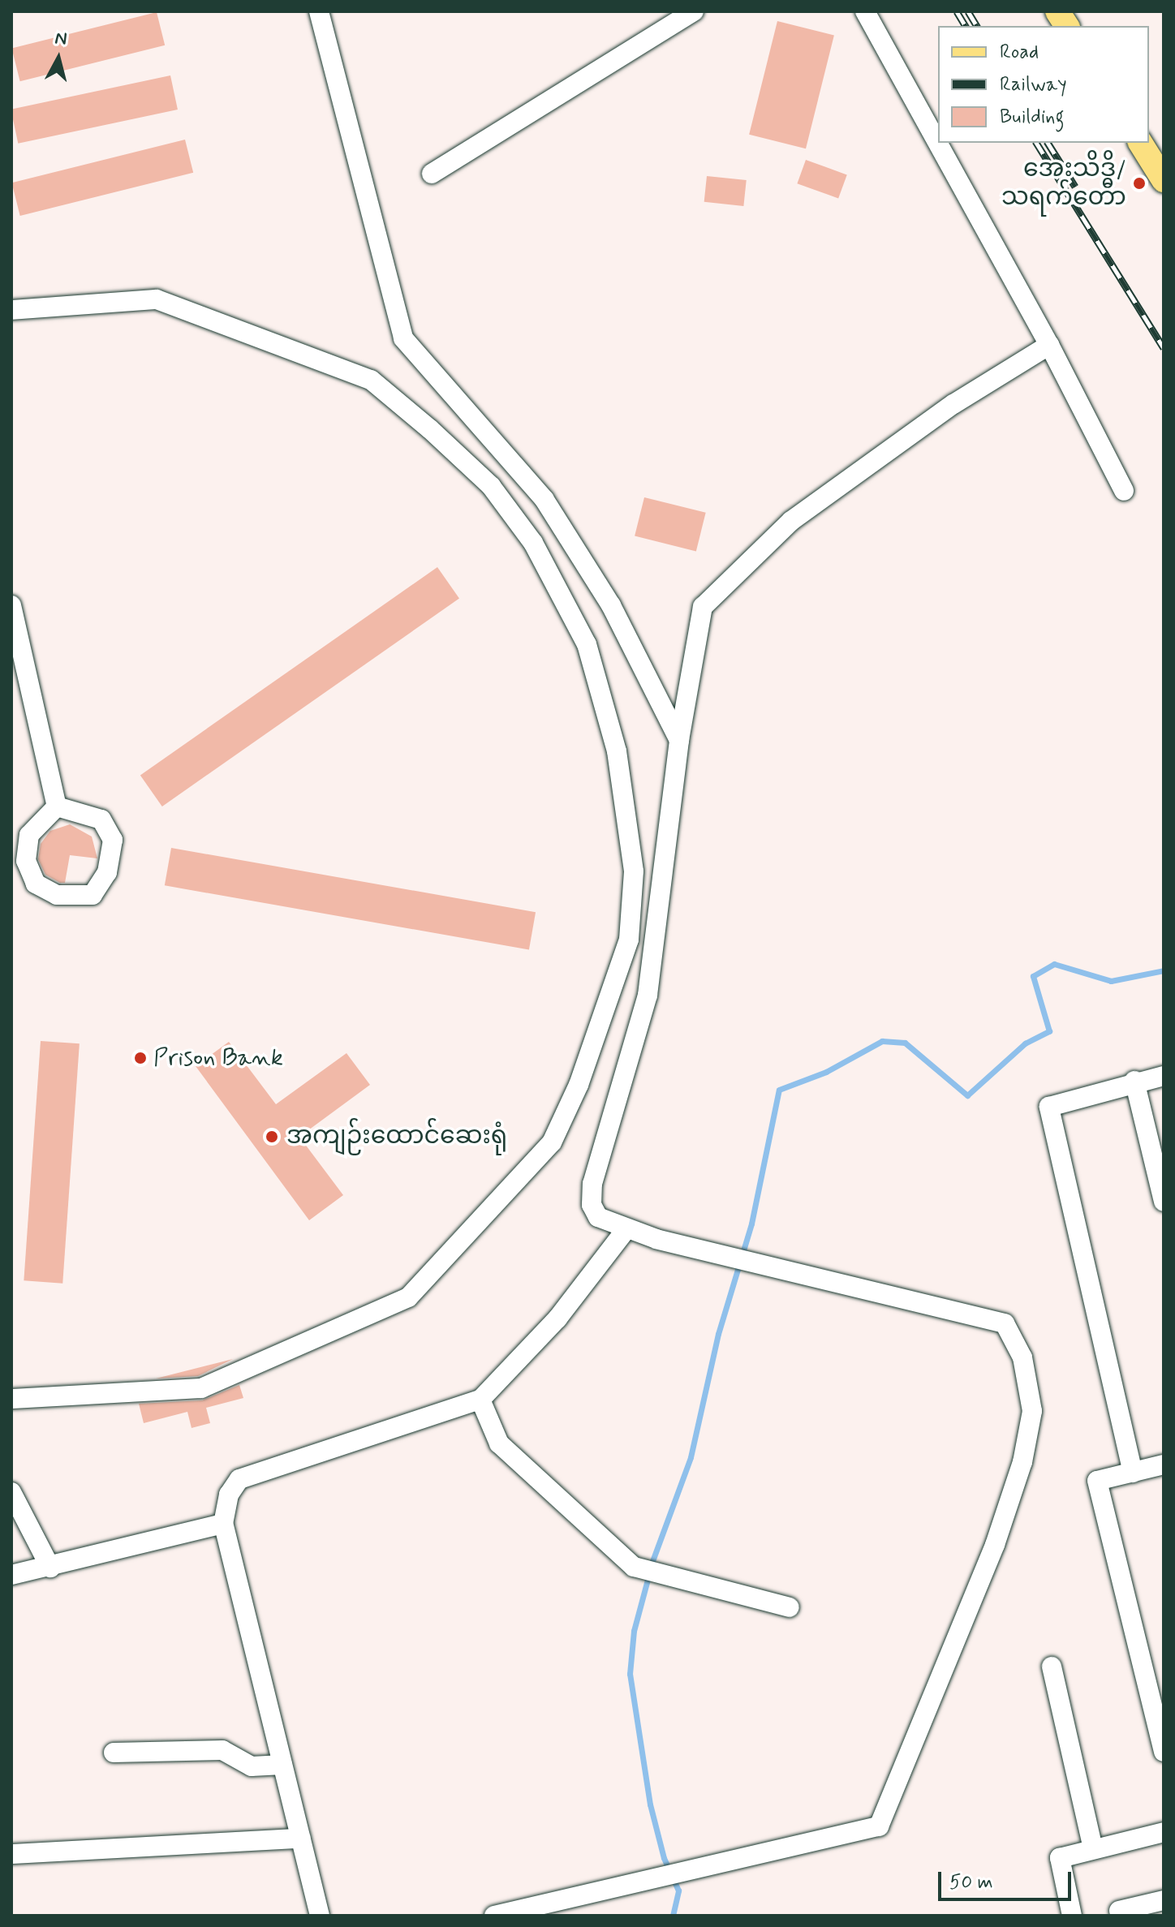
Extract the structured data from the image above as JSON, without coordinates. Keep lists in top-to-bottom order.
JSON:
{
  "places": ["အေးသိဒ္ဓိ/ သရက်တော", "Prison Bank", "အကျဉ်းထောင်ဆေးရုံ"],
  "legend": ["Road", "Railway", "Building"],
  "scale_bar": "50 m",
  "north": "top"
}
